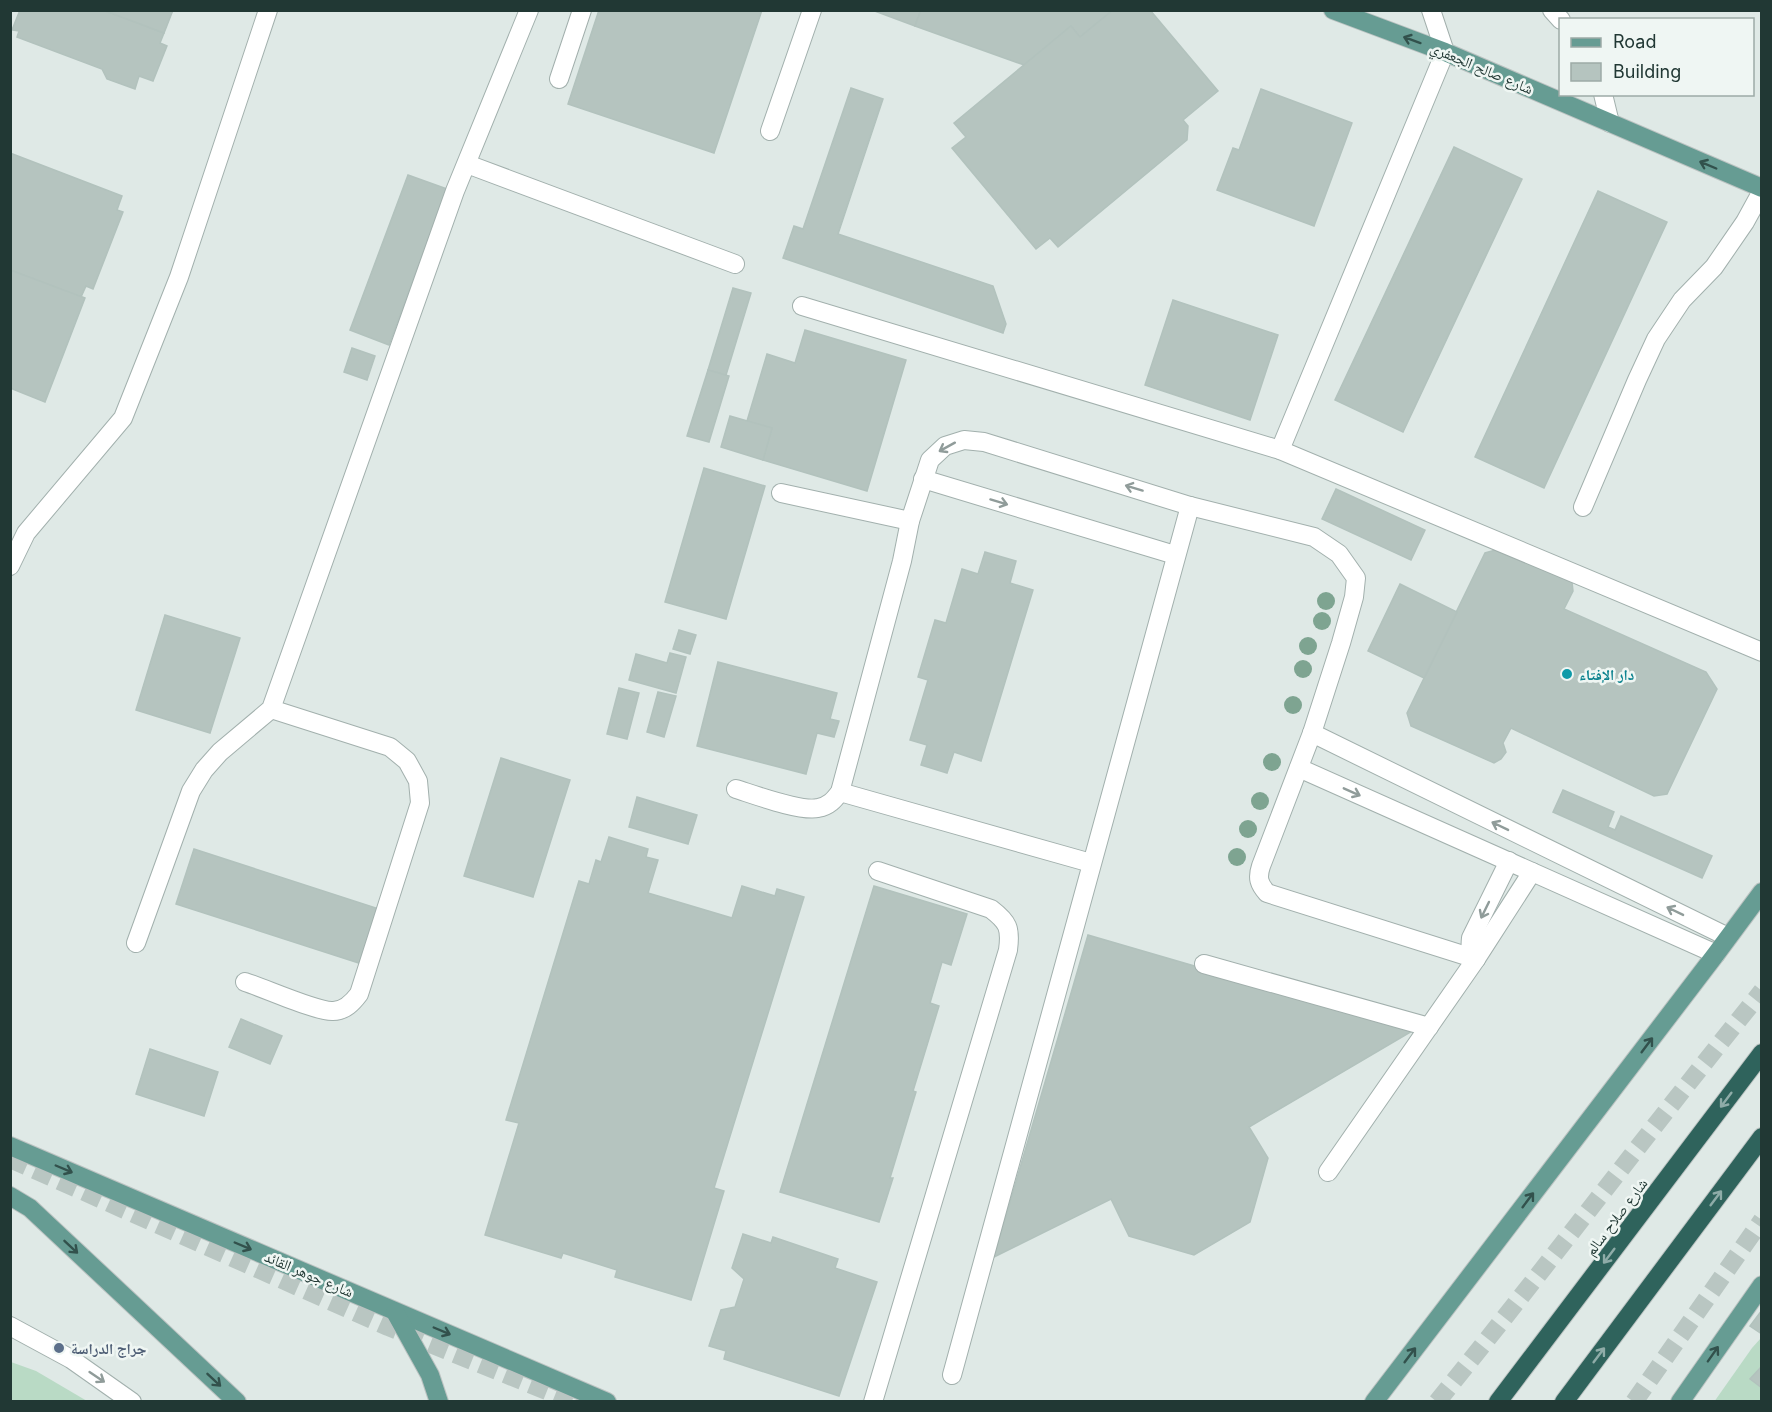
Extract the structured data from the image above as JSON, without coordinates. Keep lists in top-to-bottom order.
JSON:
{
  "streets": {
    "highway": ["شارع صلاح سالم"],
    "main road": ["شارع صالح الجعفري", "شارع جوهر القائد"]
  },
  "one_way": ["شارع صالح الجعفري"],
  "places": ["دار الإفتاء", "جراج الدراسة"],
  "legend": ["Road", "Building"]
}
